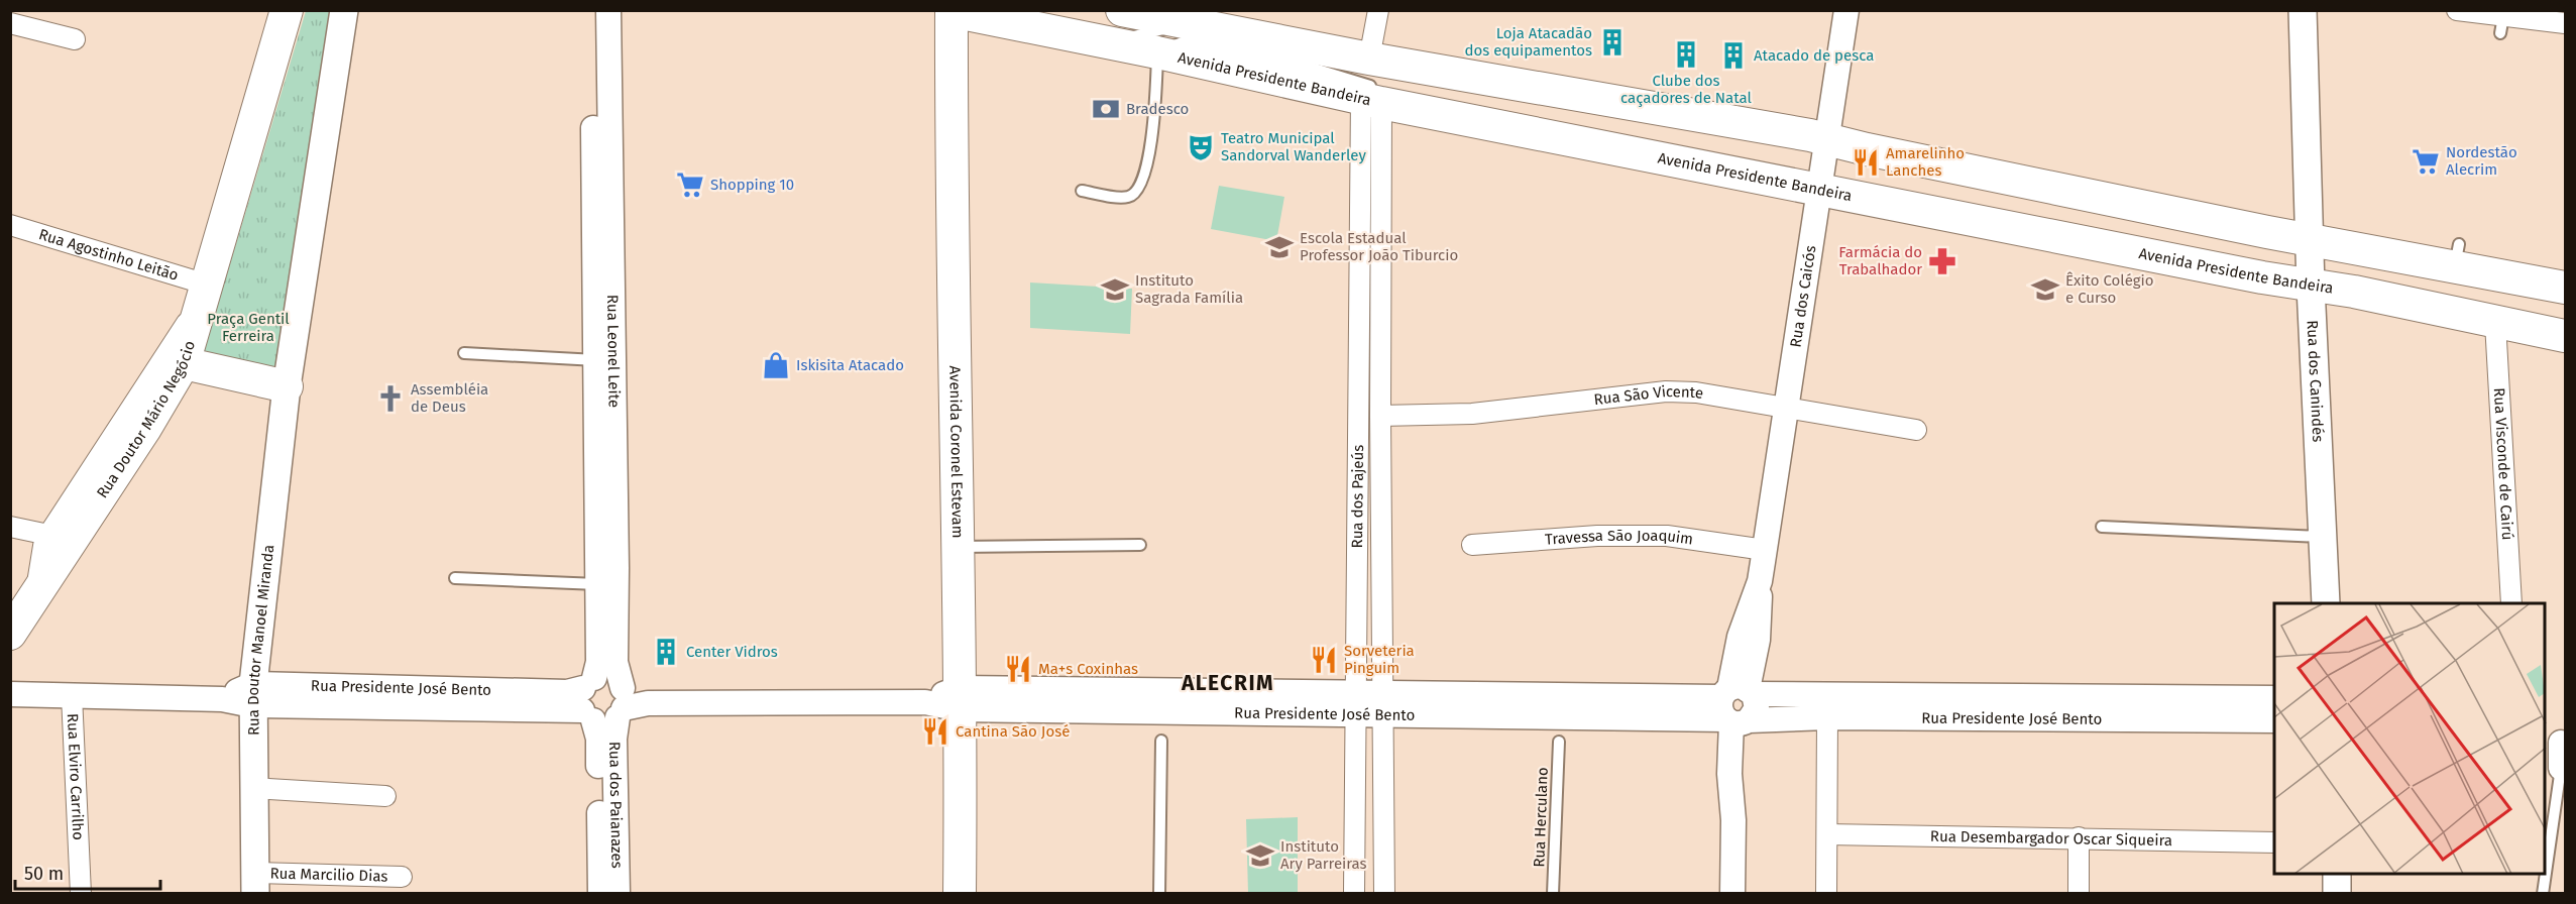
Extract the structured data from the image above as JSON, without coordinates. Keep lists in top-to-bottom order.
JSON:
{
  "streets": {
    "main road": [
      "Avenida Presidente Bandeira",
      "Rua dos Canindés",
      "Rua Doutor Mário Negócio",
      "Avenida Coronel Estevam",
      "Rua Doutor Manoel Miranda"
    ],
    "street": [
      "Rua Agostinho Leitão",
      "Rua dos Caicós",
      "Rua Leonel Leite",
      "Rua São Vicente",
      "Rua Visconde de Cairú",
      "Rua dos Pajeús",
      "Travessa São Joaquim",
      "Rua Presidente José Bento",
      "Rua Elviro Carrilho",
      "Rua dos Paianazes",
      "Rua Desembargador Oscar Siqueira",
      "Rua Marcilio Dias"
    ],
    "lane": ["Rua Herculano"]
  },
  "crossings": [
    ["Avenida Presidente Bandeira", "Rua dos Caicós"],
    ["Avenida Presidente Bandeira", "Rua dos Canindés"],
    ["Avenida Presidente Bandeira", "Avenida Coronel Estevam"],
    ["Avenida Presidente Bandeira", "Rua Visconde de Cairú"],
    ["Avenida Presidente Bandeira", "Rua dos Pajeús"],
    ["Rua Agostinho Leitão", "Rua Doutor Mário Negócio"],
    ["Rua dos Caicós", "Rua São Vicente"],
    ["Rua dos Caicós", "Travessa São Joaquim"],
    ["Rua dos Caicós", "Rua Presidente José Bento"],
    ["Rua Leonel Leite", "Rua Presidente José Bento"],
    ["Rua Leonel Leite", "Rua dos Paianazes"],
    ["Rua São Vicente", "Rua dos Pajeús"],
    ["Avenida Coronel Estevam", "Rua Presidente José Bento"],
    ["Rua dos Pajeús", "Rua Presidente José Bento"],
    ["Rua Doutor Manoel Miranda", "Rua Presidente José Bento"],
    ["Rua Doutor Manoel Miranda", "Rua Marcilio Dias"],
    ["Rua Presidente José Bento", "Rua Elviro Carrilho"],
    ["Rua Presidente José Bento", "Rua dos Paianazes"]
  ],
  "districts": ["ALECRIM"],
  "parks": ["Praça Gentil Ferreira"],
  "places": {
    "building": [
      "Loja Atacadão dos equipamentos",
      "Clube dos caçadores de Natal",
      "Atacado de pesca",
      "Center Vidros"
    ],
    "bank": ["Bradesco"],
    "theatre": ["Teatro Municipal Sandorval Wanderley"],
    "supermarket": ["Nordestão Alecrim", "Shopping 10"],
    "restaurant": [
      "Amarelinho Lanches",
      "Sorveteria Pinguim",
      "Ma+s Coxinhas",
      "Cantina São José"
    ],
    "school or university": [
      "Escola Estadual Professor João Tiburcio",
      "Instituto Sagrada Família",
      "Êxito Colégio e Curso",
      "Instituto Ary Parreiras"
    ],
    "pharmacy": ["Farmácia do Trabalhador"],
    "shop": ["Iskisita Atacado"],
    "church": ["Assembléia de Deus"]
  },
  "scale_bar": "50 m"
}
